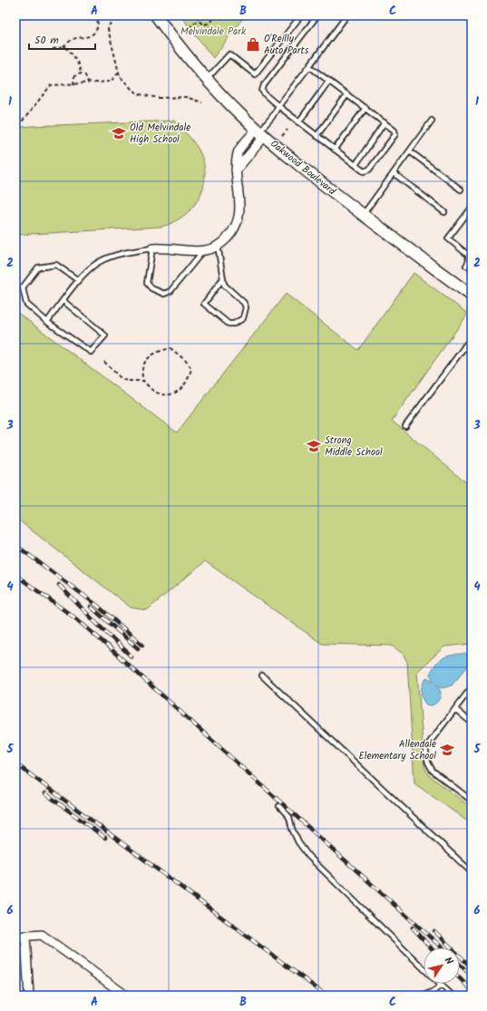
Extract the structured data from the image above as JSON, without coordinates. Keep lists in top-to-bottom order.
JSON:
{
  "streets": {
    "main road": ["Oakwood Boulevard"]
  },
  "parks": ["Melvindale Park"],
  "places": {
    "shop": ["O'Reilly Auto Parts"],
    "school or university": ["Old Melvindale High School", "Strong Middle School", "Allendale Elementary School"]
  },
  "scale_bar": "50 m",
  "north": "top right",
  "grid": {
    "columns": ["A", "B", "C"],
    "rows": [
      "1",
      "2",
      "3",
      "4",
      "5",
      "6"
    ]
  }
}
